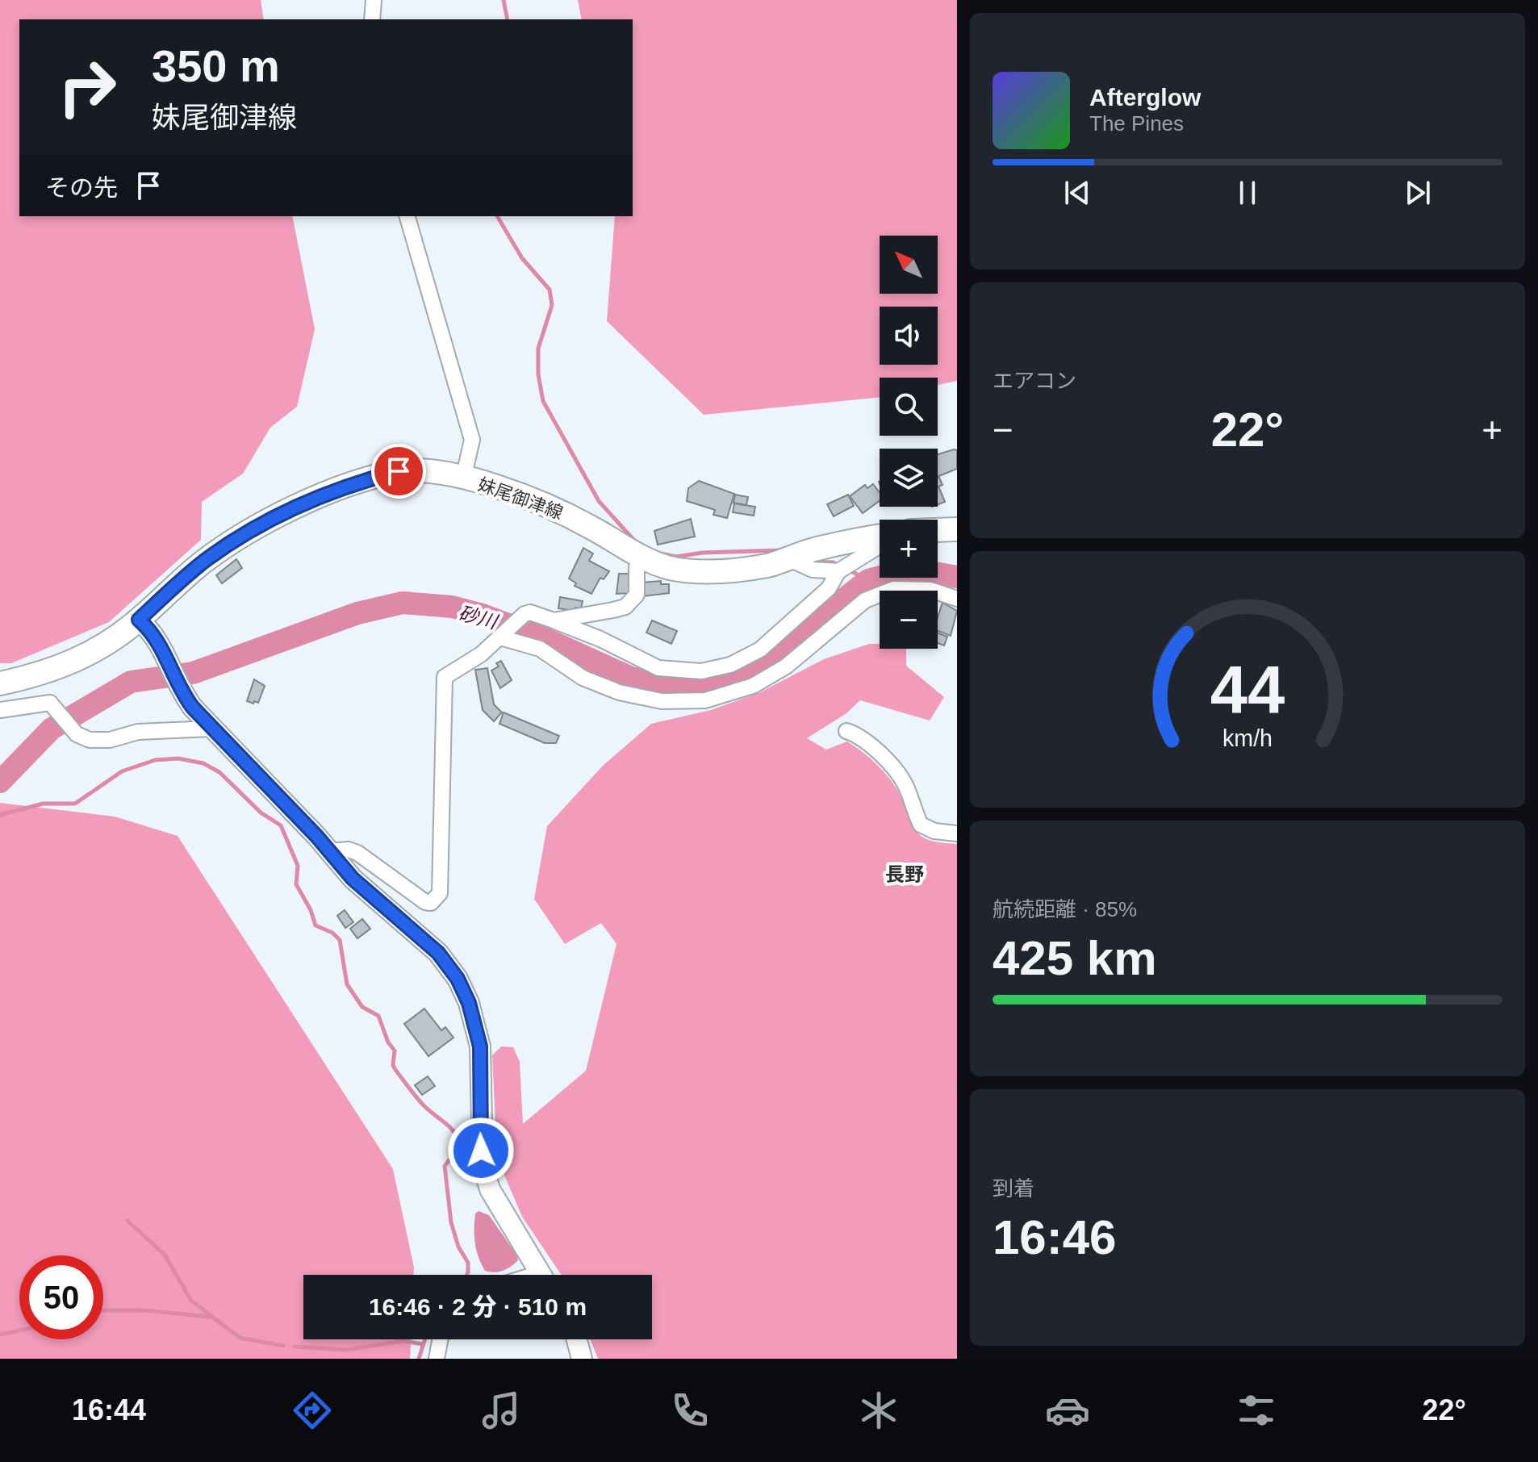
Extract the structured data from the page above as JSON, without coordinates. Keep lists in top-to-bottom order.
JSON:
{
  "streets": {
    "main road": ["妹尾御津線"]
  },
  "districts": ["長野"],
  "water": ["砂川"],
  "north": "top left",
  "page": {
    "turn": ["350 m", "妹尾御津線"],
    "song": ["Afterglow", "The Pines"],
    "then": "その先",
    "map_buttons": ["+", "−"],
    "tile": [
      "エアコン",
      ["航続距離 · 85%", "425 km"],
      ["到着", "16:46"]
    ],
    "heat": ["−", "22°", "+"],
    "limit": "50",
    "trip": "16:46 · 2 分 · 510 m",
    "tabs": ["16:44", "22°"],
    "gauge": ["44", "km/h"]
  }
}
